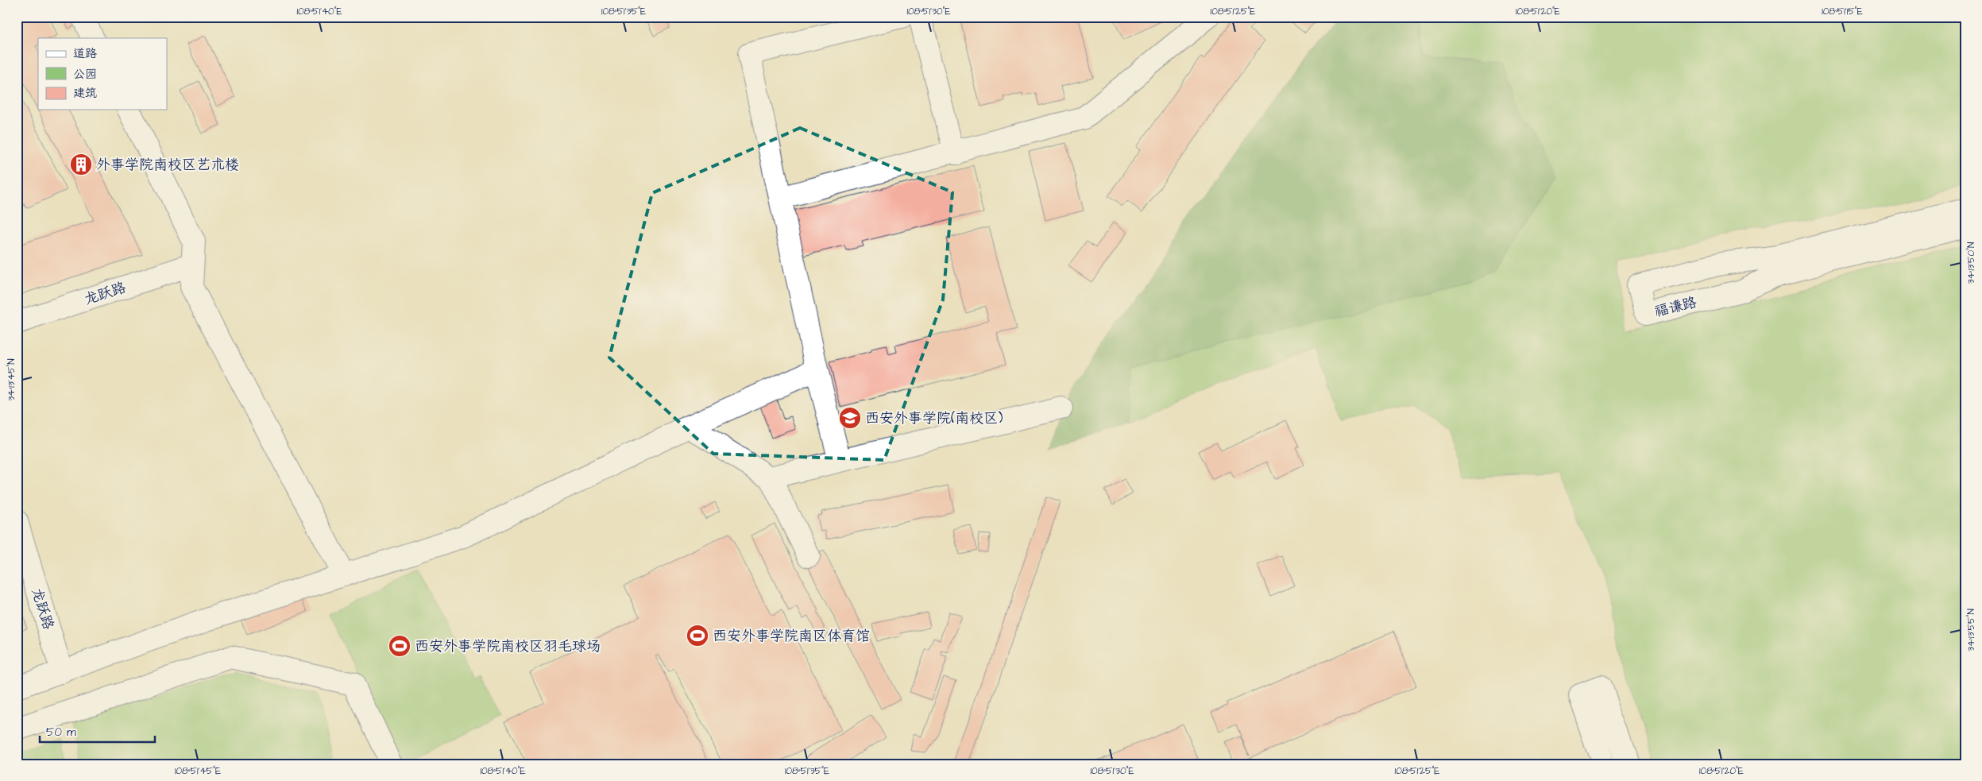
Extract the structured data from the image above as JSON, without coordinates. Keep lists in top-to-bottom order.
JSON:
{
  "streets": {
    "street": ["龙跃路", "福谦路"]
  },
  "places": {
    "building": ["外事学院南校区艺术楼"],
    "school or university": ["西安外事学院(南校区)"],
    "sports": ["西安外事学院南区体育馆", "西安外事学院南校区羽毛球场"]
  },
  "legend": ["道路", "公园", "建筑"],
  "scale_bar": "50 m",
  "coordinates": [
    "108°51'40\"E",
    "108°51'35\"E",
    "108°51'30\"E",
    "108°51'25\"E",
    "108°51'20\"E",
    "108°51'15\"E",
    "34°13'50\"N",
    "34°13'45\"N",
    "34°13'55\"N",
    "108°51'45\"E"
  ]
}
